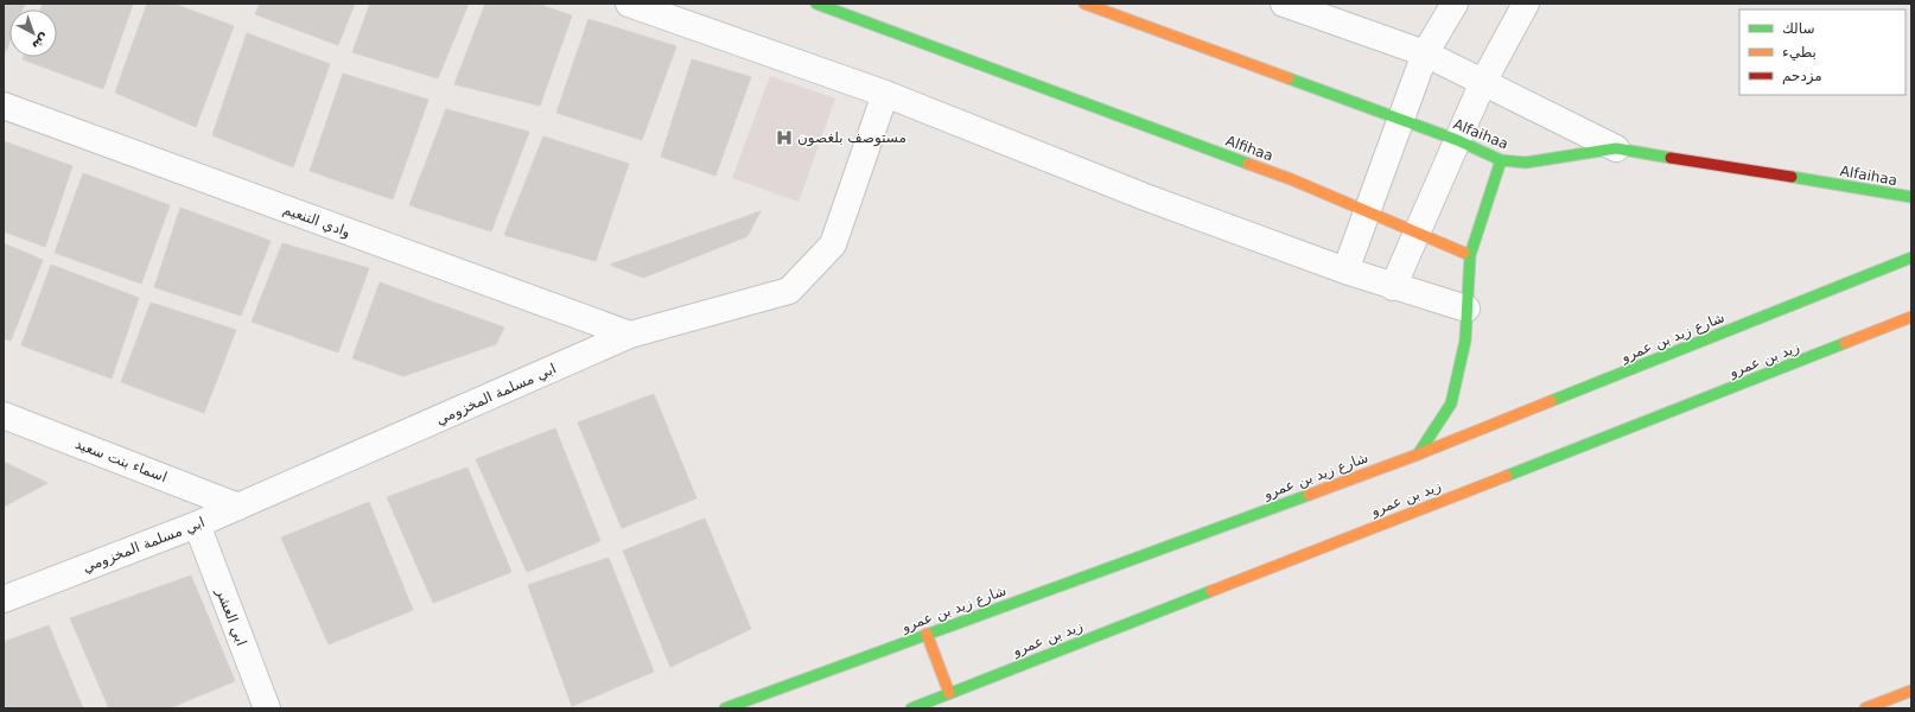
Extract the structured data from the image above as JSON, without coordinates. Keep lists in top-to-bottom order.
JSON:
{
  "streets": {
    "main road": [
      "Alfaihaa",
      "Alfihaa",
      "شارع زيد بن عمرو",
      "زيد بن عمرو"
    ],
    "street": [
      "وادي التنعيم",
      "ابي مسلمة المخزومي",
      "اسماء بنت سعيد",
      "ابي العشر"
    ]
  },
  "crossings": [
    ["وادي التنعيم", "ابي مسلمة المخزومي"],
    ["ابي مسلمة المخزومي", "اسماء بنت سعيد"],
    ["ابي مسلمة المخزومي", "ابي العشر"]
  ],
  "places": {
    "hospital": ["مستوصف بلغصون"]
  },
  "legend": ["سالك", "بطيء", "مزدحم"],
  "north": "bottom right"
}
